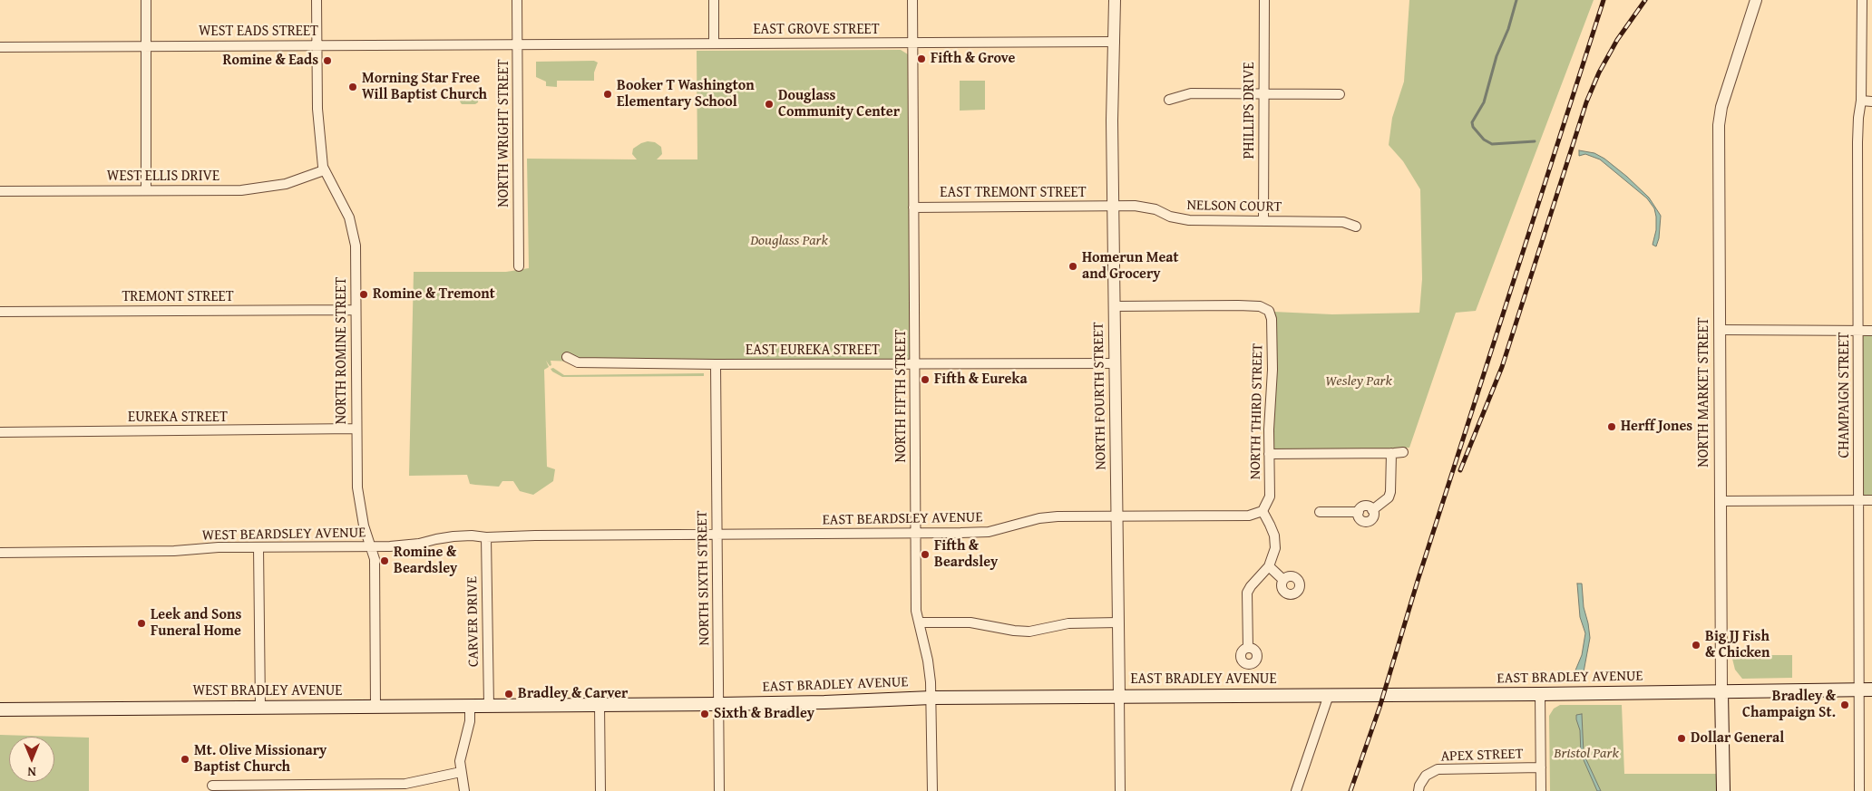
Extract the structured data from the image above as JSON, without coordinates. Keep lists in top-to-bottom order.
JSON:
{
  "streets": {
    "main road": ["NORTH MARKET STREET", "EAST BRADLEY AVENUE", "WEST BRADLEY AVENUE"],
    "street": [
      "EAST GROVE STREET",
      "WEST EADS STREET",
      "PHILLIPS DRIVE",
      "NORTH WRIGHT STREET",
      "WEST ELLIS DRIVE",
      "EAST TREMONT STREET",
      "NELSON COURT",
      "TREMONT STREET",
      "NORTH ROMINE STREET",
      "EAST EUREKA STREET",
      "CHAMPAIGN STREET",
      "NORTH FIFTH STREET",
      "NORTH FOURTH STREET",
      "NORTH THIRD STREET",
      "EUREKA STREET",
      "EAST BEARDSLEY AVENUE",
      "WEST BEARDSLEY AVENUE",
      "NORTH SIXTH STREET",
      "CARVER DRIVE",
      "APEX STREET"
    ]
  },
  "crossings": [
    ["EAST GROVE STREET", "WEST EADS STREET"],
    ["EAST GROVE STREET", "NORTH WRIGHT STREET"],
    ["EAST GROVE STREET", "NORTH FIFTH STREET"],
    ["EAST GROVE STREET", "NORTH FOURTH STREET"],
    ["WEST EADS STREET", "NORTH WRIGHT STREET"],
    ["WEST EADS STREET", "NORTH ROMINE STREET"],
    ["PHILLIPS DRIVE", "NELSON COURT"],
    ["WEST ELLIS DRIVE", "NORTH ROMINE STREET"],
    ["EAST TREMONT STREET", "NELSON COURT"],
    ["EAST TREMONT STREET", "NORTH FIFTH STREET"],
    ["EAST TREMONT STREET", "NORTH FOURTH STREET"],
    ["NELSON COURT", "NORTH FOURTH STREET"],
    ["TREMONT STREET", "NORTH ROMINE STREET"],
    ["NORTH ROMINE STREET", "EUREKA STREET"],
    ["NORTH ROMINE STREET", "WEST BEARDSLEY AVENUE"],
    ["NORTH ROMINE STREET", "WEST BRADLEY AVENUE"],
    ["EAST EUREKA STREET", "NORTH FIFTH STREET"],
    ["EAST EUREKA STREET", "NORTH FOURTH STREET"],
    ["EAST EUREKA STREET", "NORTH SIXTH STREET"],
    ["NORTH MARKET STREET", "EAST BRADLEY AVENUE"],
    ["CHAMPAIGN STREET", "EAST BRADLEY AVENUE"],
    ["NORTH FIFTH STREET", "EAST BEARDSLEY AVENUE"],
    ["NORTH FIFTH STREET", "EAST BRADLEY AVENUE"],
    ["NORTH FOURTH STREET", "NORTH THIRD STREET"],
    ["NORTH FOURTH STREET", "EAST BEARDSLEY AVENUE"],
    ["NORTH FOURTH STREET", "EAST BRADLEY AVENUE"],
    ["NORTH THIRD STREET", "EAST BEARDSLEY AVENUE"],
    ["EAST BEARDSLEY AVENUE", "WEST BEARDSLEY AVENUE"],
    ["EAST BEARDSLEY AVENUE", "NORTH SIXTH STREET"],
    ["WEST BEARDSLEY AVENUE", "CARVER DRIVE"],
    ["NORTH SIXTH STREET", "EAST BRADLEY AVENUE"],
    ["CARVER DRIVE", "WEST BRADLEY AVENUE"],
    ["EAST BRADLEY AVENUE", "WEST BRADLEY AVENUE"]
  ],
  "parks": ["Douglass Park", "Wesley Park", "Bristol Park"],
  "places": [
    "Fifth & Grove",
    "Romine & Eads",
    "Morning Star Free Will Baptist Church",
    "Booker T Washington Elementary School",
    "Douglass Community Center",
    "Homerun Meat and Grocery",
    "Romine & Tremont",
    "Fifth & Eureka",
    "Herff Jones",
    "Fifth & Beardsley",
    "Romine & Beardsley",
    "Leek and Sons Funeral Home",
    "Big JJ Fish & Chicken",
    "Bradley & Carver",
    "Bradley & Champaign St.",
    "Sixth & Bradley",
    "Dollar General",
    "Mt. Olive Missionary Baptist Church"
  ],
  "north": "bottom"
}
